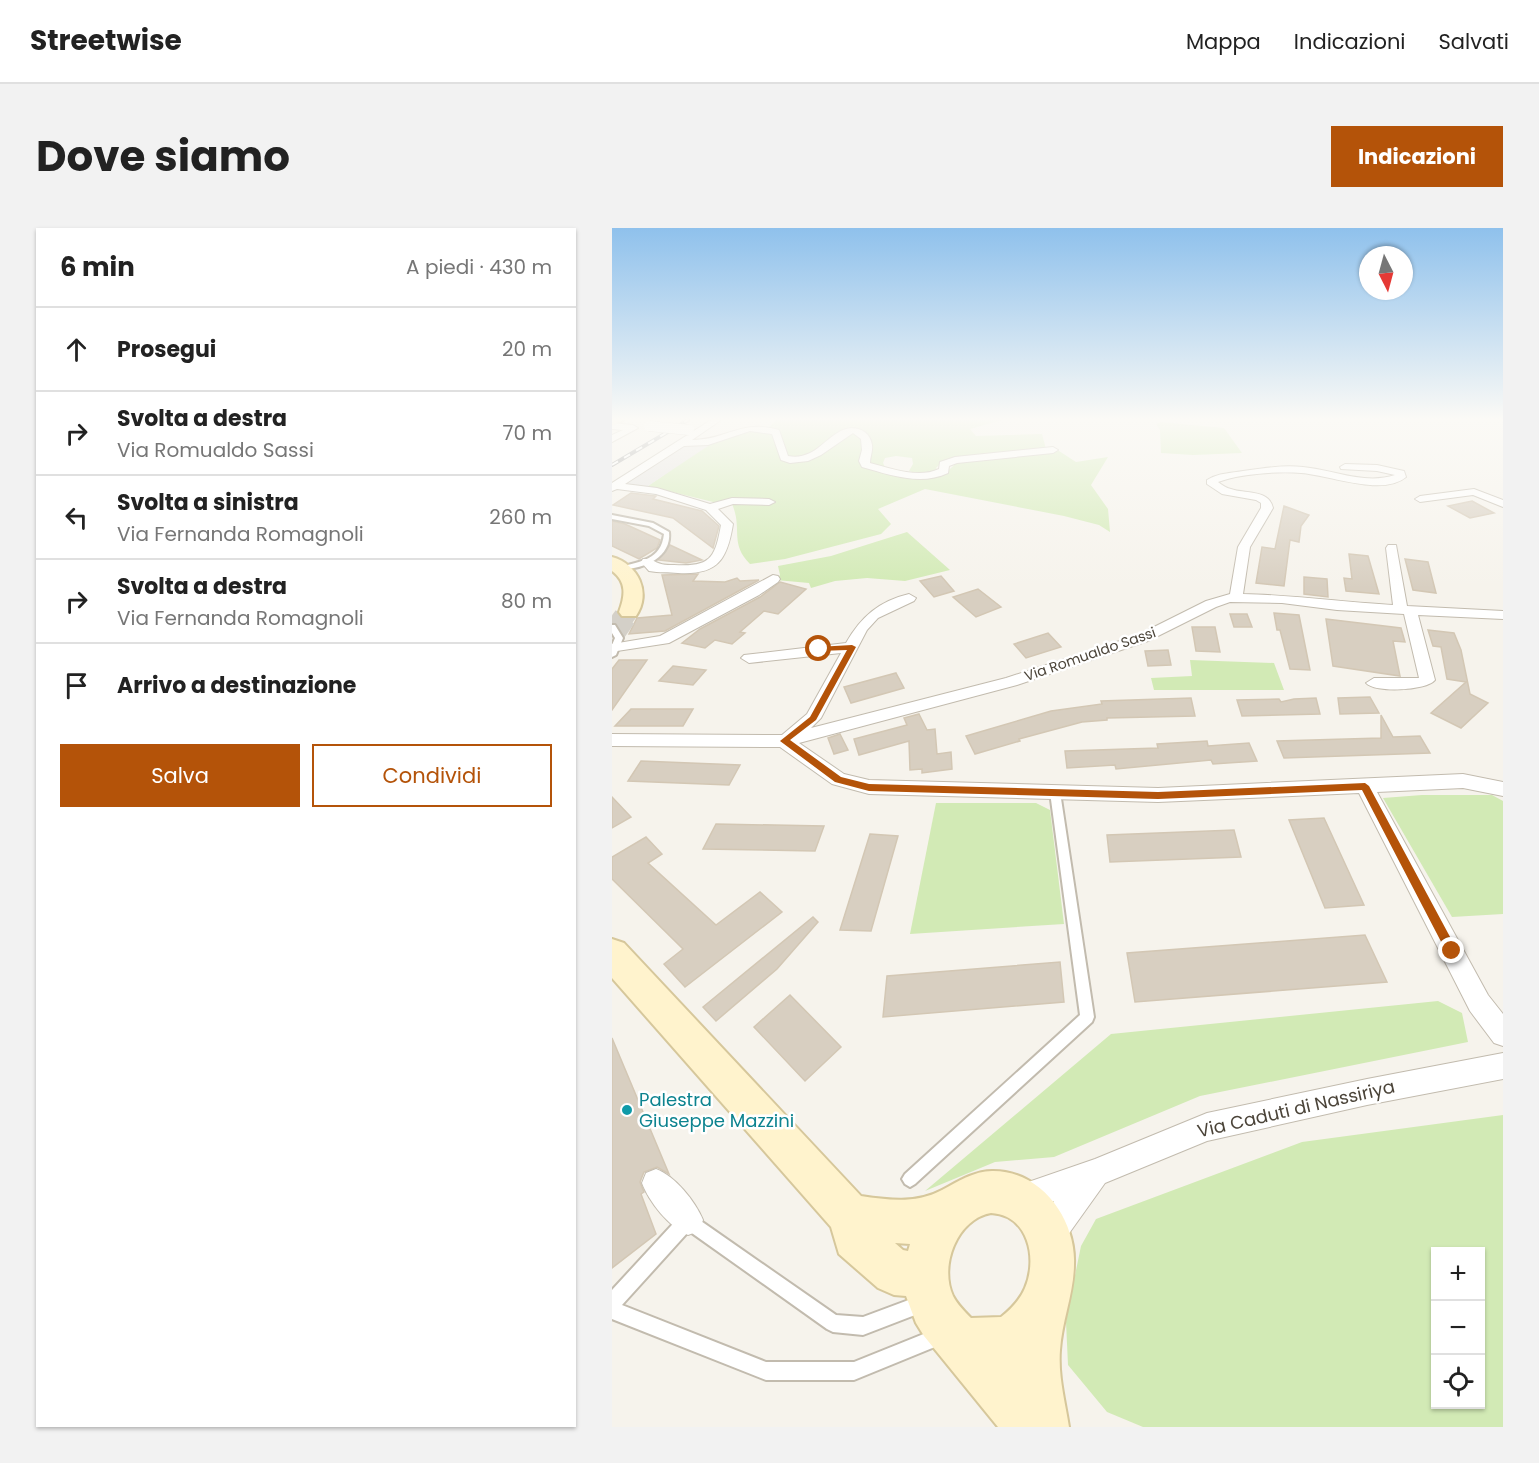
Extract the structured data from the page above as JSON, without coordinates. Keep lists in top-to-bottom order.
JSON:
{
  "streets": {
    "street": ["Via Romualdo Sassi", "Via Caduti di Nassiriya"]
  },
  "places": ["Palestra Giuseppe Mazzini"],
  "north": "bottom",
  "page": {
    "header": "Streetwise",
    "nav": ["Mappa", "Indicazioni", "Salvati"],
    "title": "Dove siamo",
    "buttons": [
      "Indicazioni",
      ["Salva", "Condividi"]
    ],
    "heading": ["6 min", "A piedi · 430 m"],
    "list": [
      ["Prosegui", "20 m"],
      ["Svolta a destra", "Via Romualdo Sassi", "70 m"],
      ["Svolta a sinistra", "Via Fernanda Romagnoli", "260 m"],
      ["Svolta a destra", "Via Fernanda Romagnoli", "80 m"],
      "Arrivo a destinazione"
    ],
    "map_buttons": ["+", "−"]
  }
}
